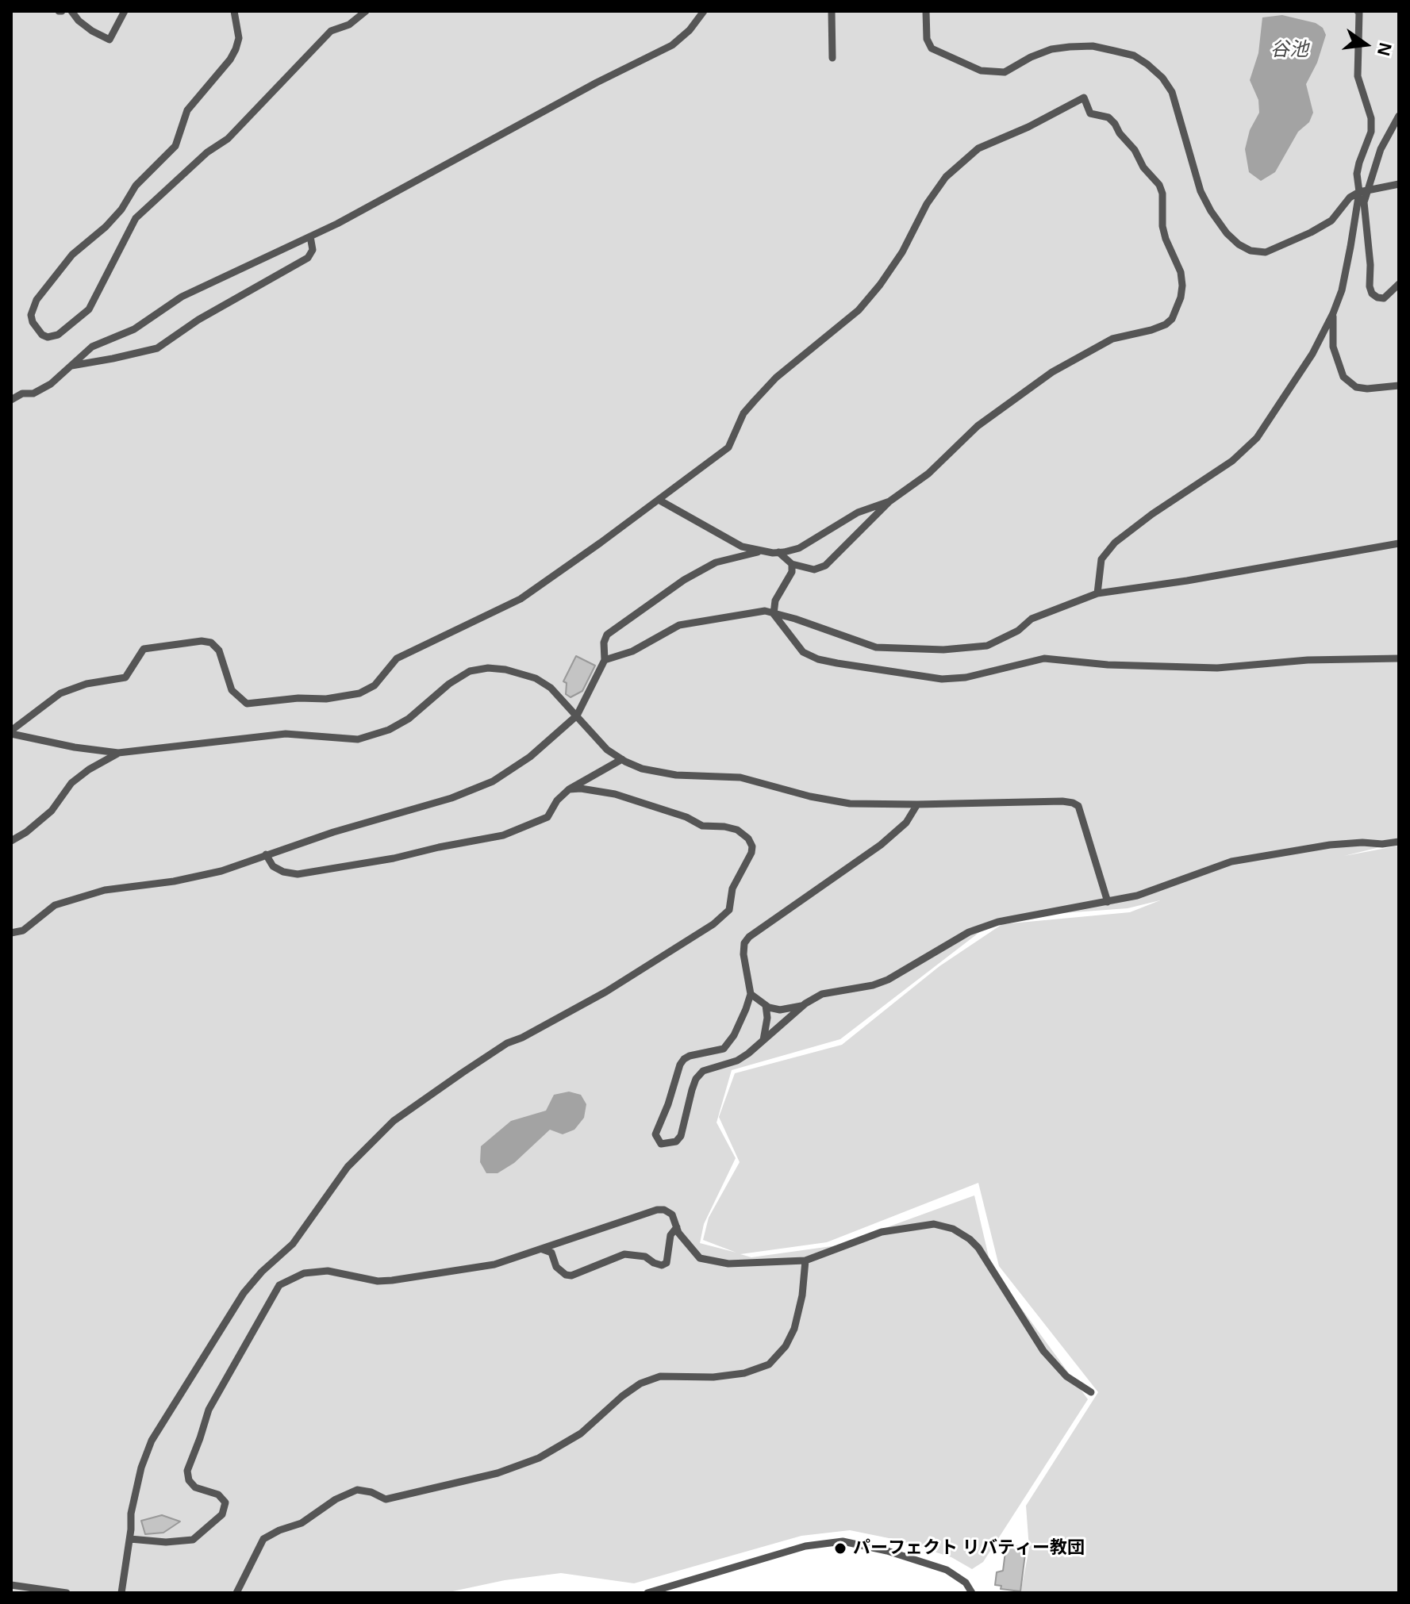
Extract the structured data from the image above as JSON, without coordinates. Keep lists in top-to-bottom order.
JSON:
{
  "water": ["谷池"],
  "places": ["パーフェクト リバティー教団"],
  "north": "right"
}
